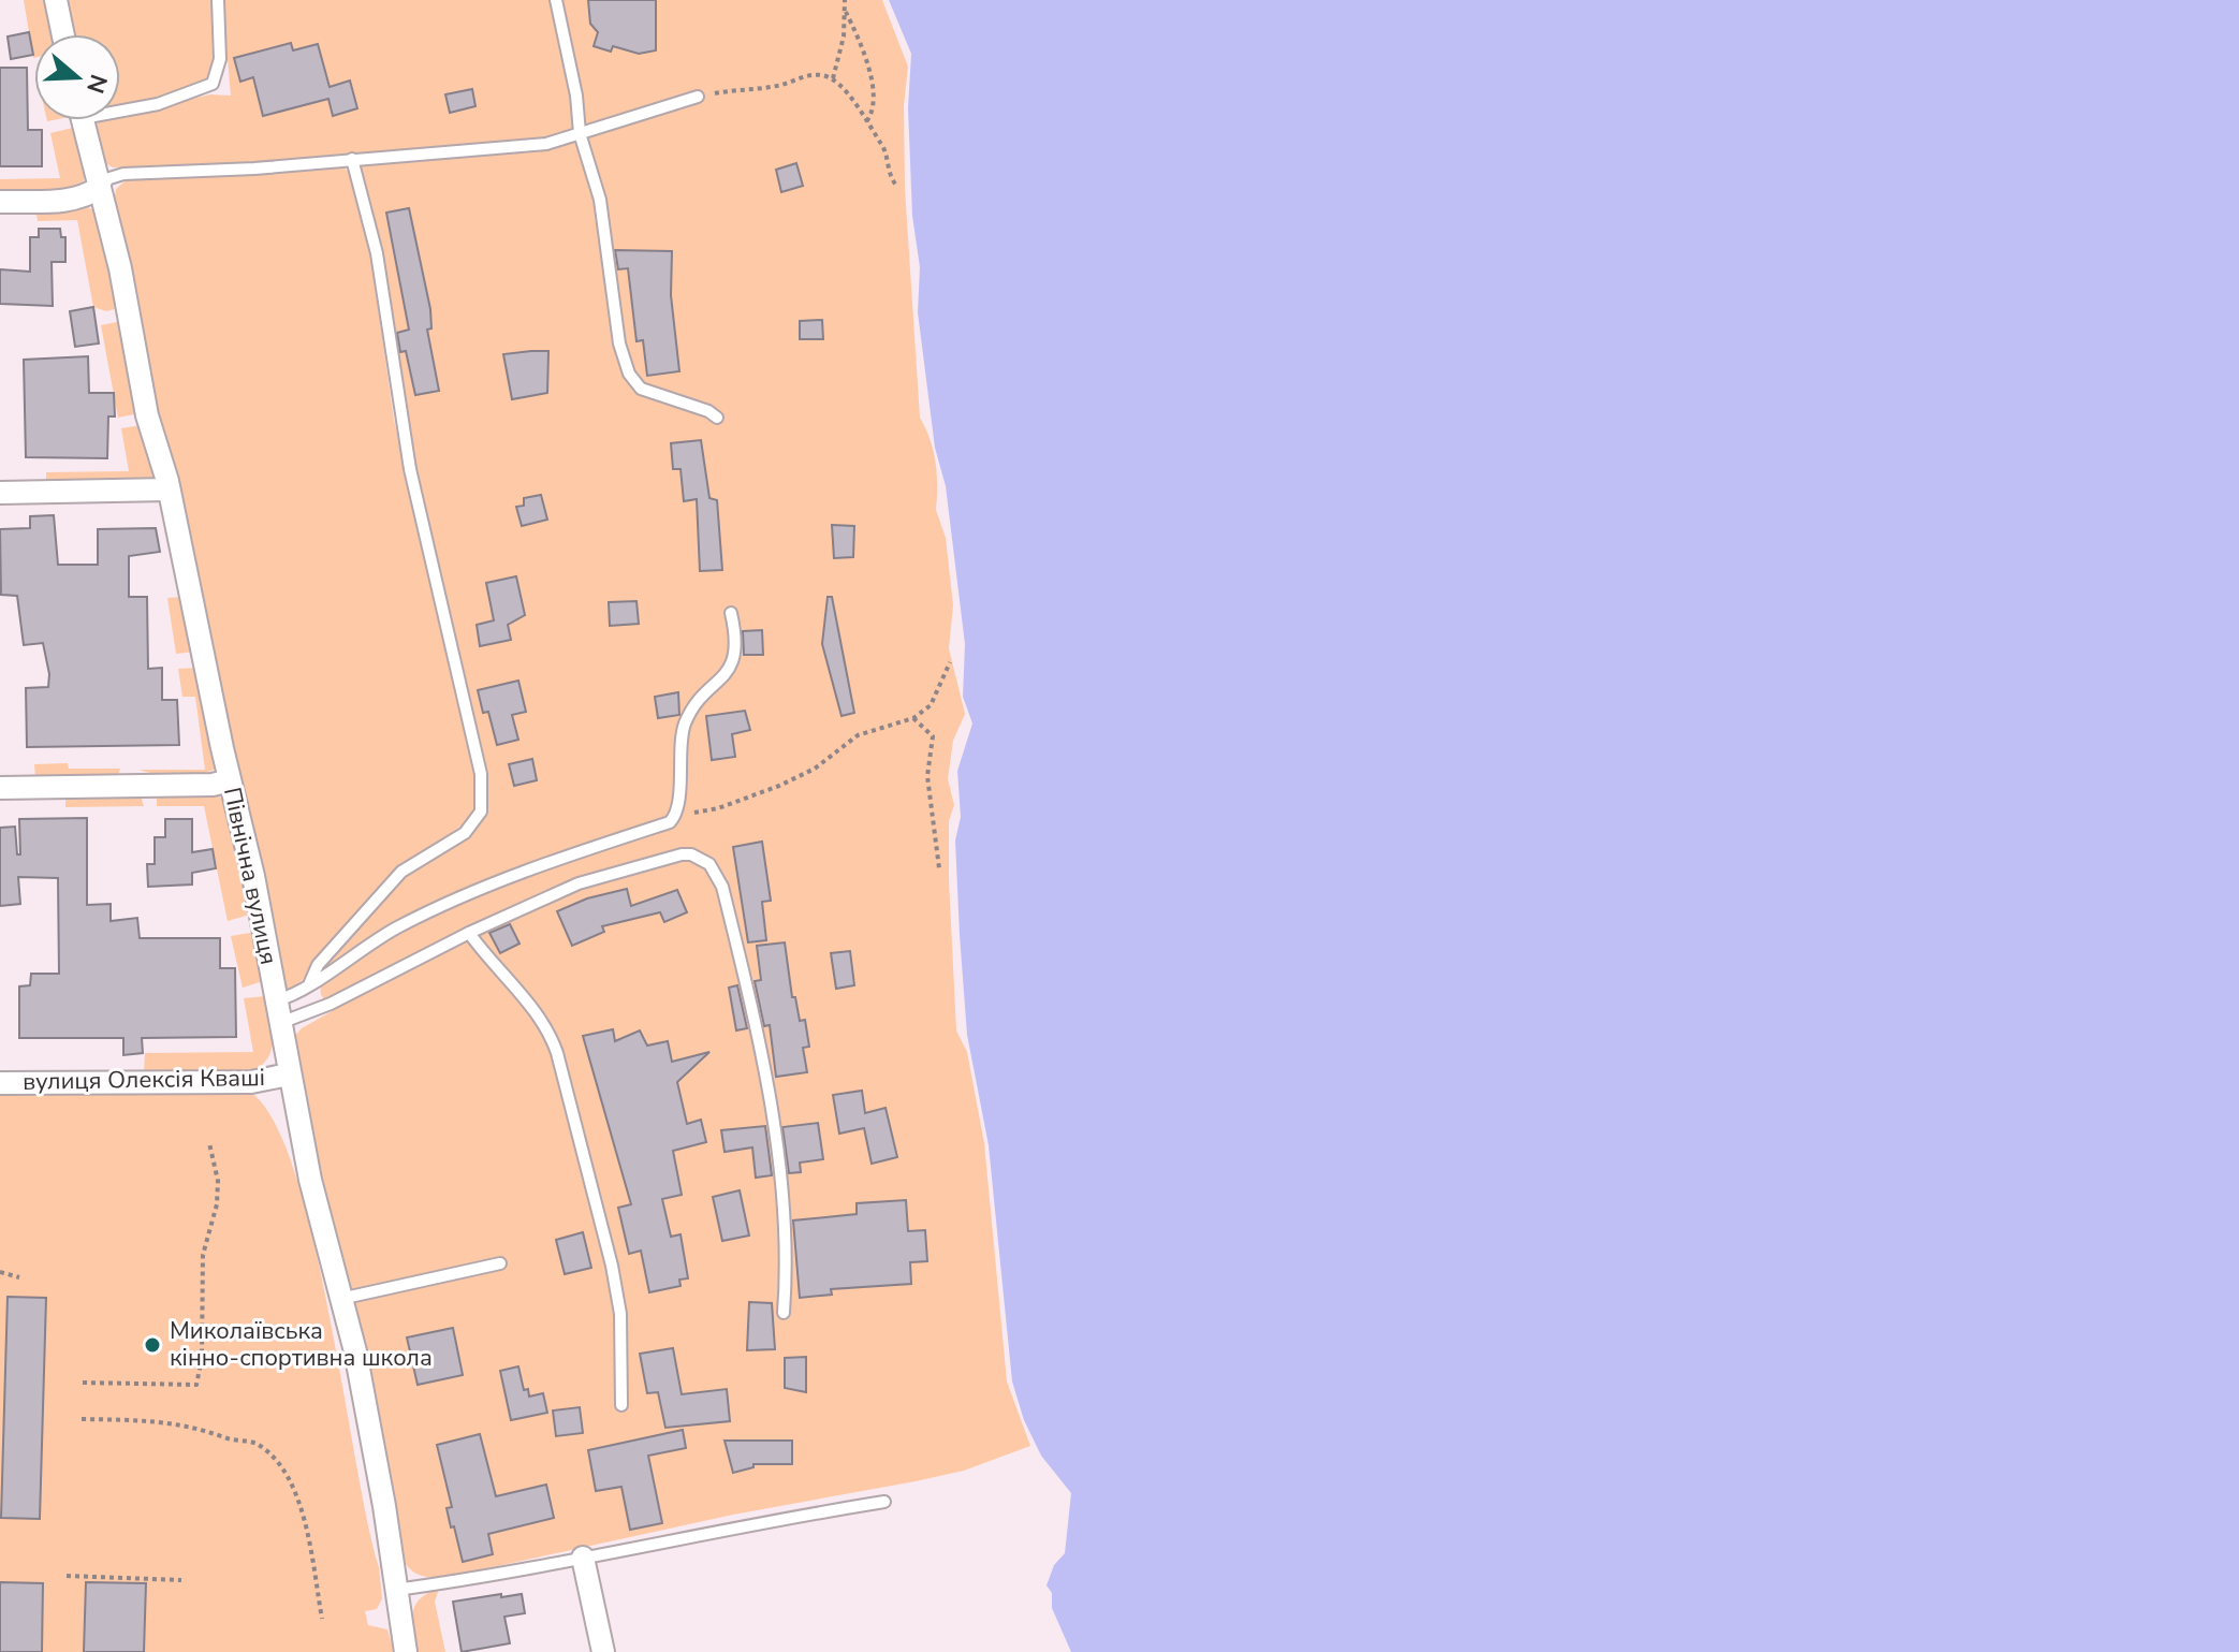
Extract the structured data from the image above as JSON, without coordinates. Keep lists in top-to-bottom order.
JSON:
{
  "streets": {
    "street": ["Північна вулиця", "вулиця Олексія Кваші"]
  },
  "crossings": [
    ["Північна вулиця", "вулиця Олексія Кваші"]
  ],
  "places": ["Миколаївська кінно-спортивна школа"],
  "north": "right"
}
